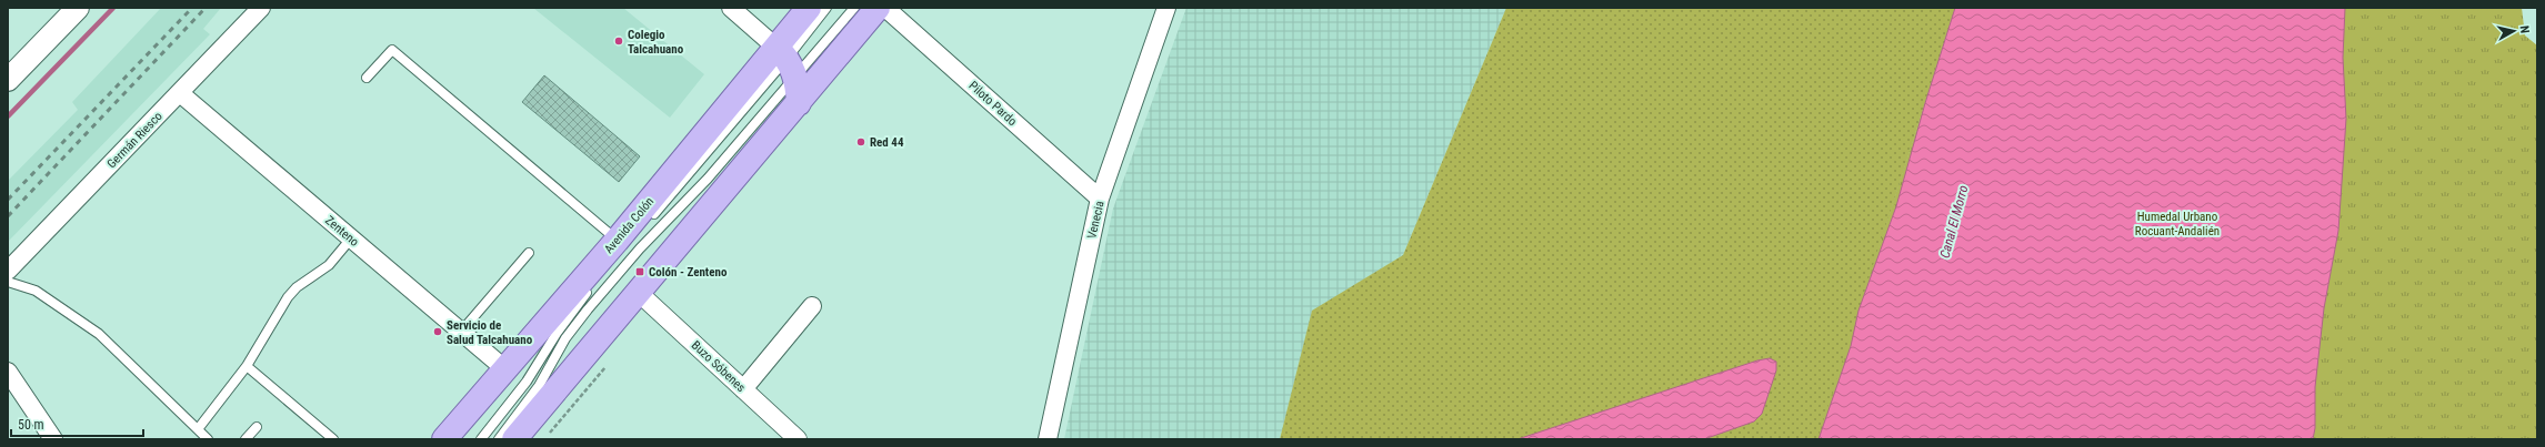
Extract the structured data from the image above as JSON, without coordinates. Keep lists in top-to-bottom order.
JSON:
{
  "streets": {
    "main road": ["Avenida Colón"],
    "street": [
      "Piloto Pardo",
      "Germán Riesco",
      "Venecia",
      "Zenteno",
      "Buzo Sóbenes"
    ]
  },
  "crossings": [
    ["Piloto Pardo", "Venecia"],
    ["Germán Riesco", "Zenteno"],
    ["Avenida Colón", "Zenteno"]
  ],
  "water": ["Canal El Morro"],
  "parks": ["Humedal Urbano Rocuant-Andalién"],
  "places": {
    "other": ["Colegio Talcahuano", "Red 44", "Servicio de Salud Talcahuano"],
    "transit": ["Colón - Zenteno"]
  },
  "scale_bar": "50 m",
  "north": "right"
}
